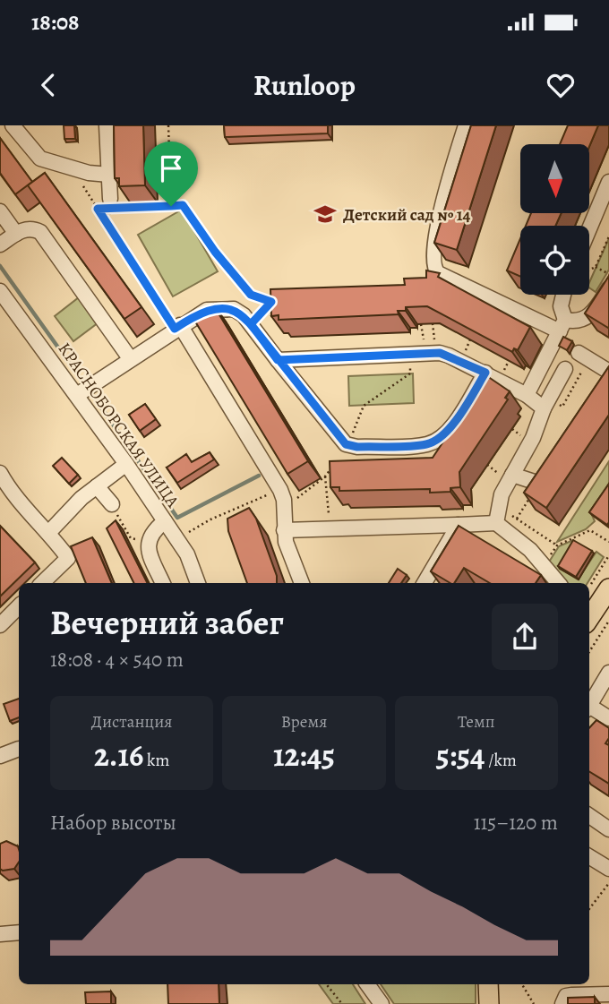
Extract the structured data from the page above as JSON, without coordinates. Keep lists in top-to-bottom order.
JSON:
{
  "streets": {
    "street": ["КРАСНОБОРСКАЯ УЛИЦА"]
  },
  "places": {
    "school or university": ["Детский сад № 14"]
  },
  "north": "bottom",
  "page": {
    "status": "18:08",
    "header": "Runloop",
    "heading": ["Вечерний забег", "18:08 · 4 × 540 m"],
    "stats": [
      ["Дистанция", "2.16 km"],
      ["Время", "12:45"],
      ["Темп", "5:54 /km"]
    ],
    "chart": ["Набор высоты", "115–120 m"]
  }
}
